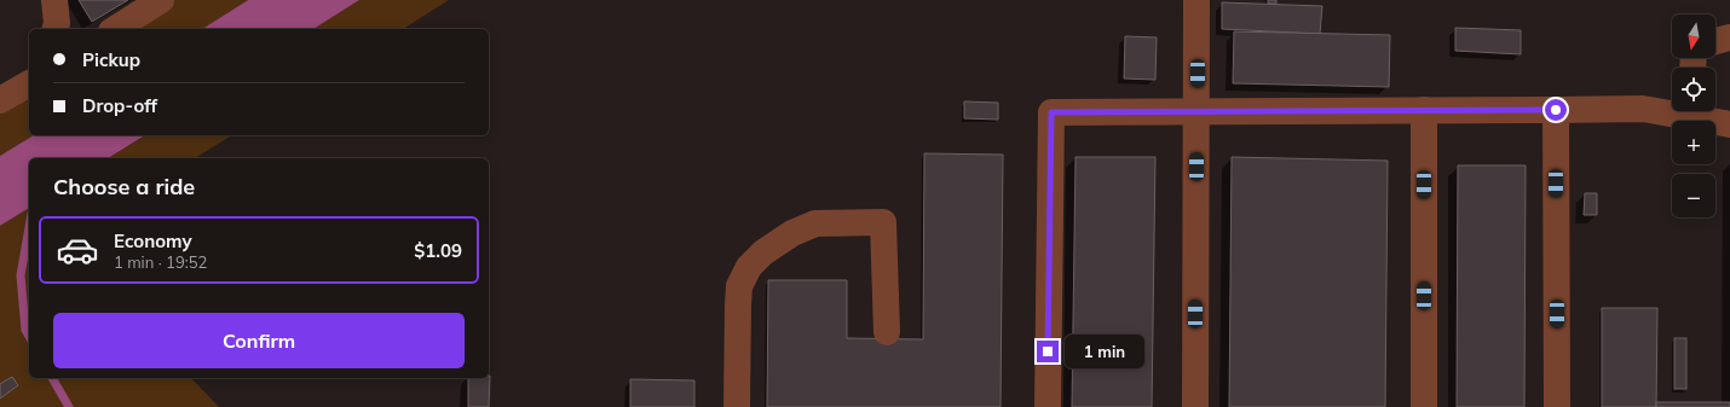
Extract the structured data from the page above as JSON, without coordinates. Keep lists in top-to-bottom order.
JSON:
{
  "north": "bottom",
  "page": {
    "map_buttons": ["+", "−"],
    "banner": ["Pickup", "Drop-off"],
    "heading": "Choose a ride",
    "list": [
      {
        "name": "Economy",
        "note": "1 min · 19:52",
        "value": "$1.09"
      }
    ],
    "buttons": "Confirm",
    "bubble": "1 min"
  }
}
